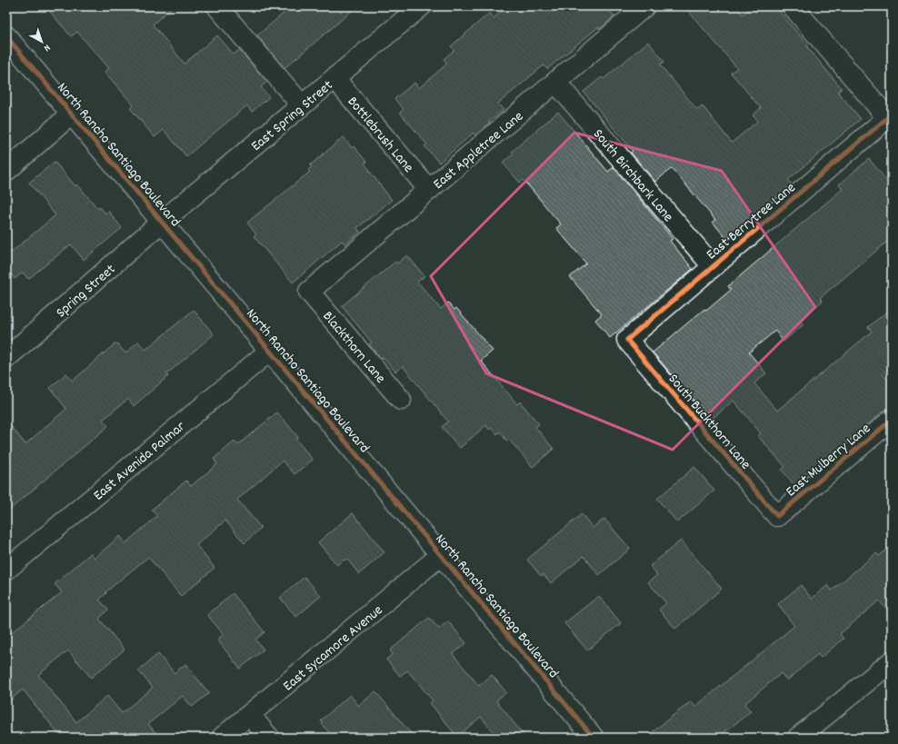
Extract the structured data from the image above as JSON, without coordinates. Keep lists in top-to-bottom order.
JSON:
{
  "streets": {
    "street": [
      "East Spring Street",
      "Bottlebrush Lane",
      "East Appletree Lane",
      "North Rancho Santiago Boulevard",
      "South Birchbark Lane",
      "East Berrytree Lane",
      "Spring Street",
      "Blackthorn Lane",
      "South Buckthorn Lane",
      "East Mulberry Lane",
      "East Avenida Palmar",
      "East Sycamore Avenue"
    ]
  },
  "crossings": [
    ["East Spring Street", "Bottlebrush Lane"],
    ["East Spring Street", "North Rancho Santiago Boulevard"],
    ["East Spring Street", "Spring Street"],
    ["Bottlebrush Lane", "East Appletree Lane"],
    ["East Appletree Lane", "South Birchbark Lane"],
    ["East Appletree Lane", "Blackthorn Lane"],
    ["North Rancho Santiago Boulevard", "Spring Street"],
    ["North Rancho Santiago Boulevard", "East Avenida Palmar"],
    ["North Rancho Santiago Boulevard", "East Sycamore Avenue"],
    ["South Birchbark Lane", "East Berrytree Lane"],
    ["East Berrytree Lane", "South Buckthorn Lane"],
    ["South Buckthorn Lane", "East Mulberry Lane"]
  ],
  "north": "bottom right"
}
